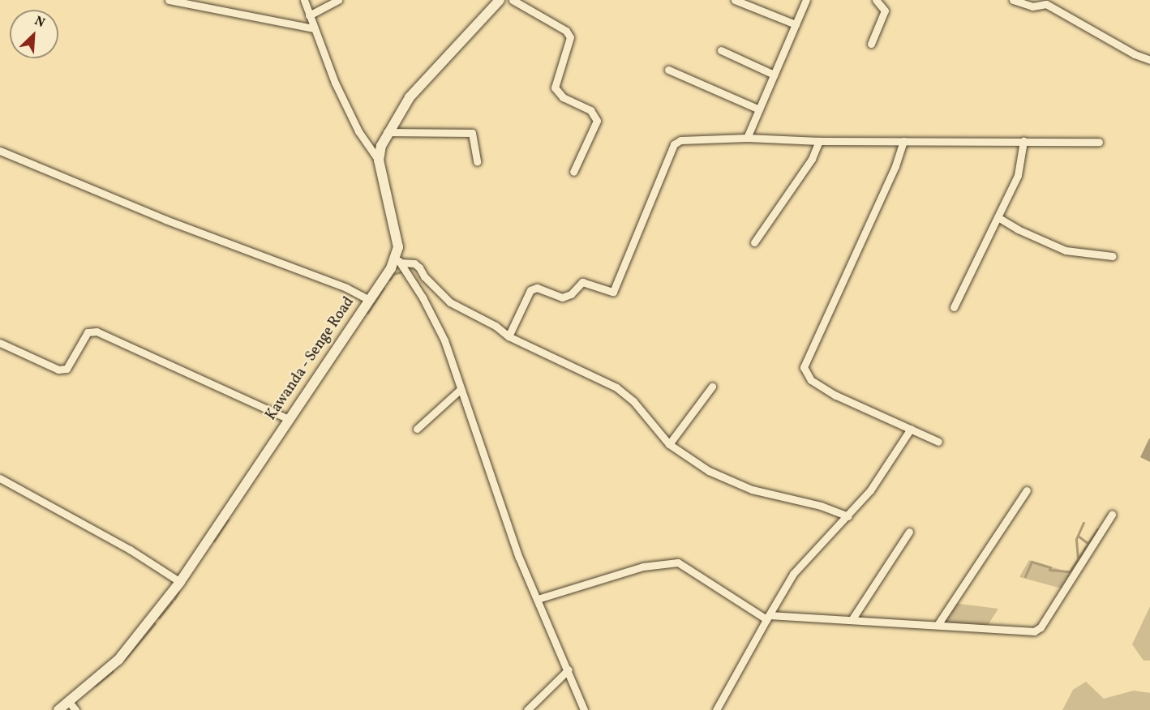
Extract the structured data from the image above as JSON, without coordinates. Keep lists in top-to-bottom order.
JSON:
{
  "streets": {
    "street": ["Kawanda - Senge Road"]
  },
  "north": "top right"
}
